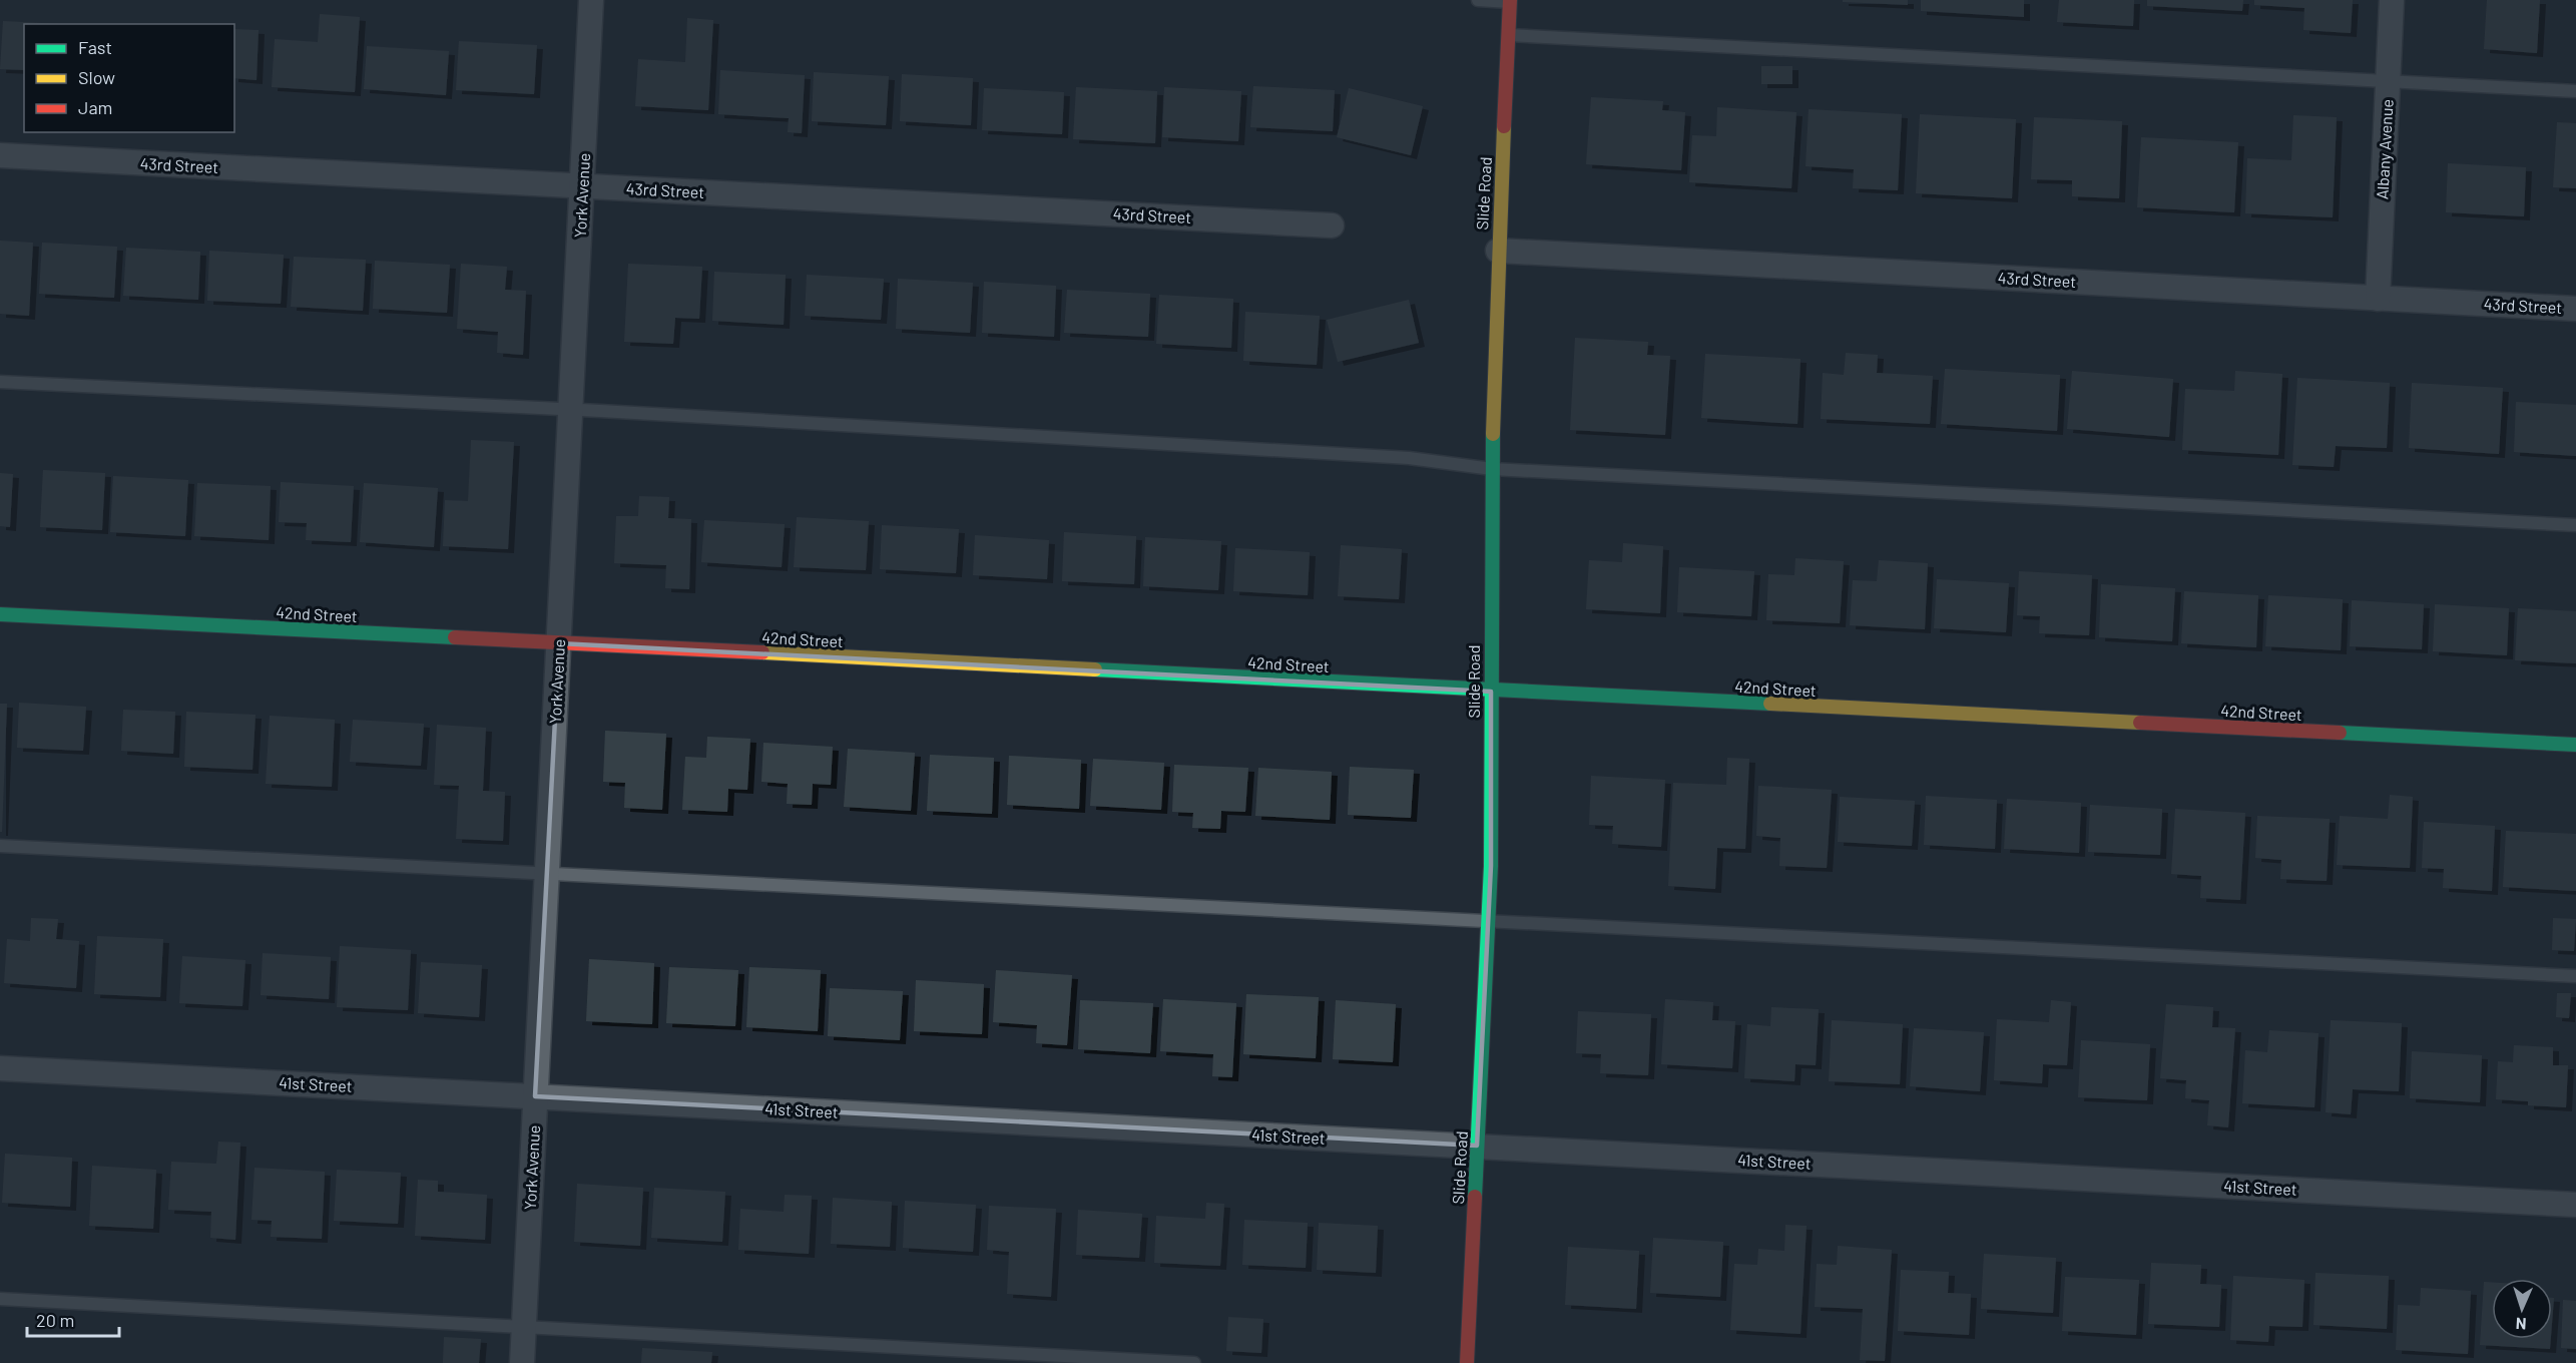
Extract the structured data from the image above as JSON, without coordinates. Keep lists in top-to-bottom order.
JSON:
{
  "streets": {
    "street": [
      "Albany Avenue",
      "43rd Street",
      "Slide Road",
      "York Avenue",
      "42nd Street",
      "41st Street"
    ]
  },
  "crossings": [
    ["Albany Avenue", "43rd Street"],
    ["43rd Street", "Slide Road"],
    ["43rd Street", "York Avenue"],
    ["Slide Road", "42nd Street"],
    ["Slide Road", "41st Street"],
    ["York Avenue", "42nd Street"],
    ["York Avenue", "41st Street"]
  ],
  "legend": ["Fast", "Slow", "Jam"],
  "scale_bar": "20 m",
  "north": "bottom"
}
